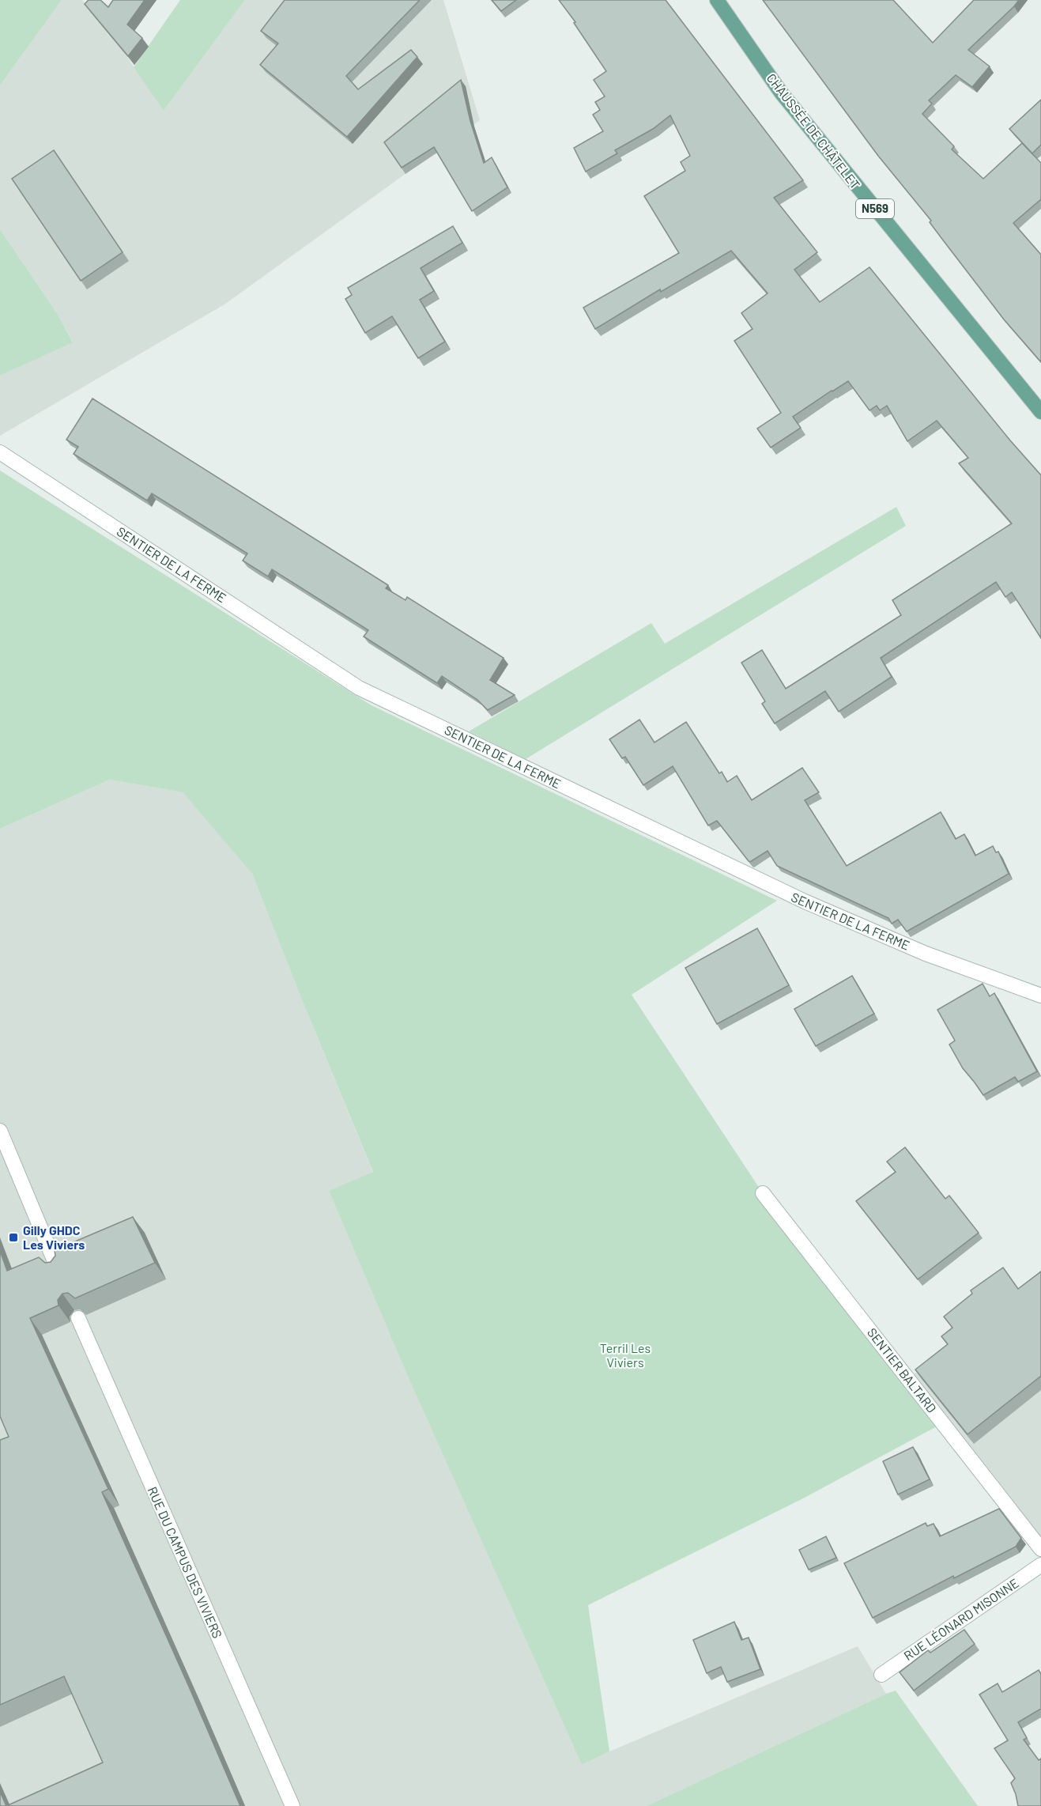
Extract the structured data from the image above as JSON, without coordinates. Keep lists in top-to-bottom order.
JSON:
{
  "streets": {
    "main road": ["CHAUSSÉE DE CHÂTELET", "N569"],
    "street": [
      "SENTIER DE LA FERME",
      "SENTIER BALTARD",
      "RUE DU CAMPUS DES VIVIERS",
      "RUE LÉONARD MISONNE"
    ]
  },
  "parks": ["Terril Les Viviers"],
  "places": {
    "transit": ["Gilly GHDC Les Viviers"]
  }
}
